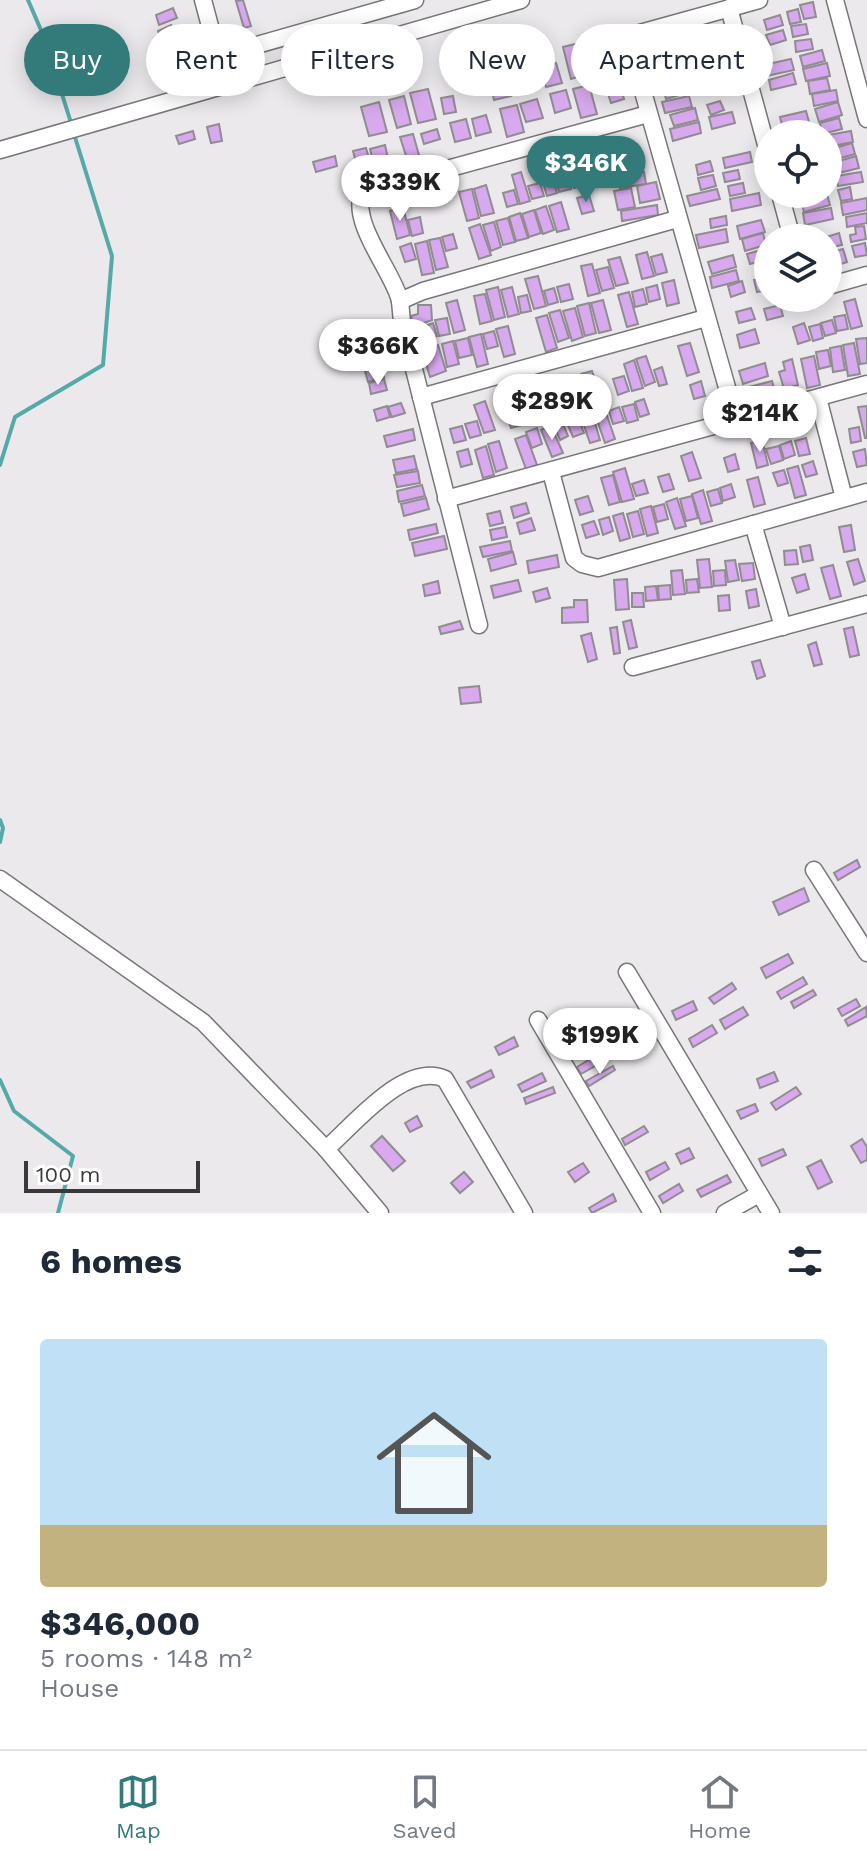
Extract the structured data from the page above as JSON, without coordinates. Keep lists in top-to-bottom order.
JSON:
{
  "scale_bar": "100 m",
  "page": {
    "chip": [
      "Buy",
      "Rent",
      "Filters",
      "New",
      "Apartment"
    ],
    "price": [
      "$346K",
      "$339K",
      "$366K",
      "$289K",
      "$214K",
      "$199K"
    ],
    "scale": "100 m",
    "heading": "6 homes",
    "list": [
      {
        "name": "$346,000",
        "note": "5 rooms · 148 m² · House"
      }
    ],
    "tabs": ["Map", "Saved", "Home"]
  }
}
